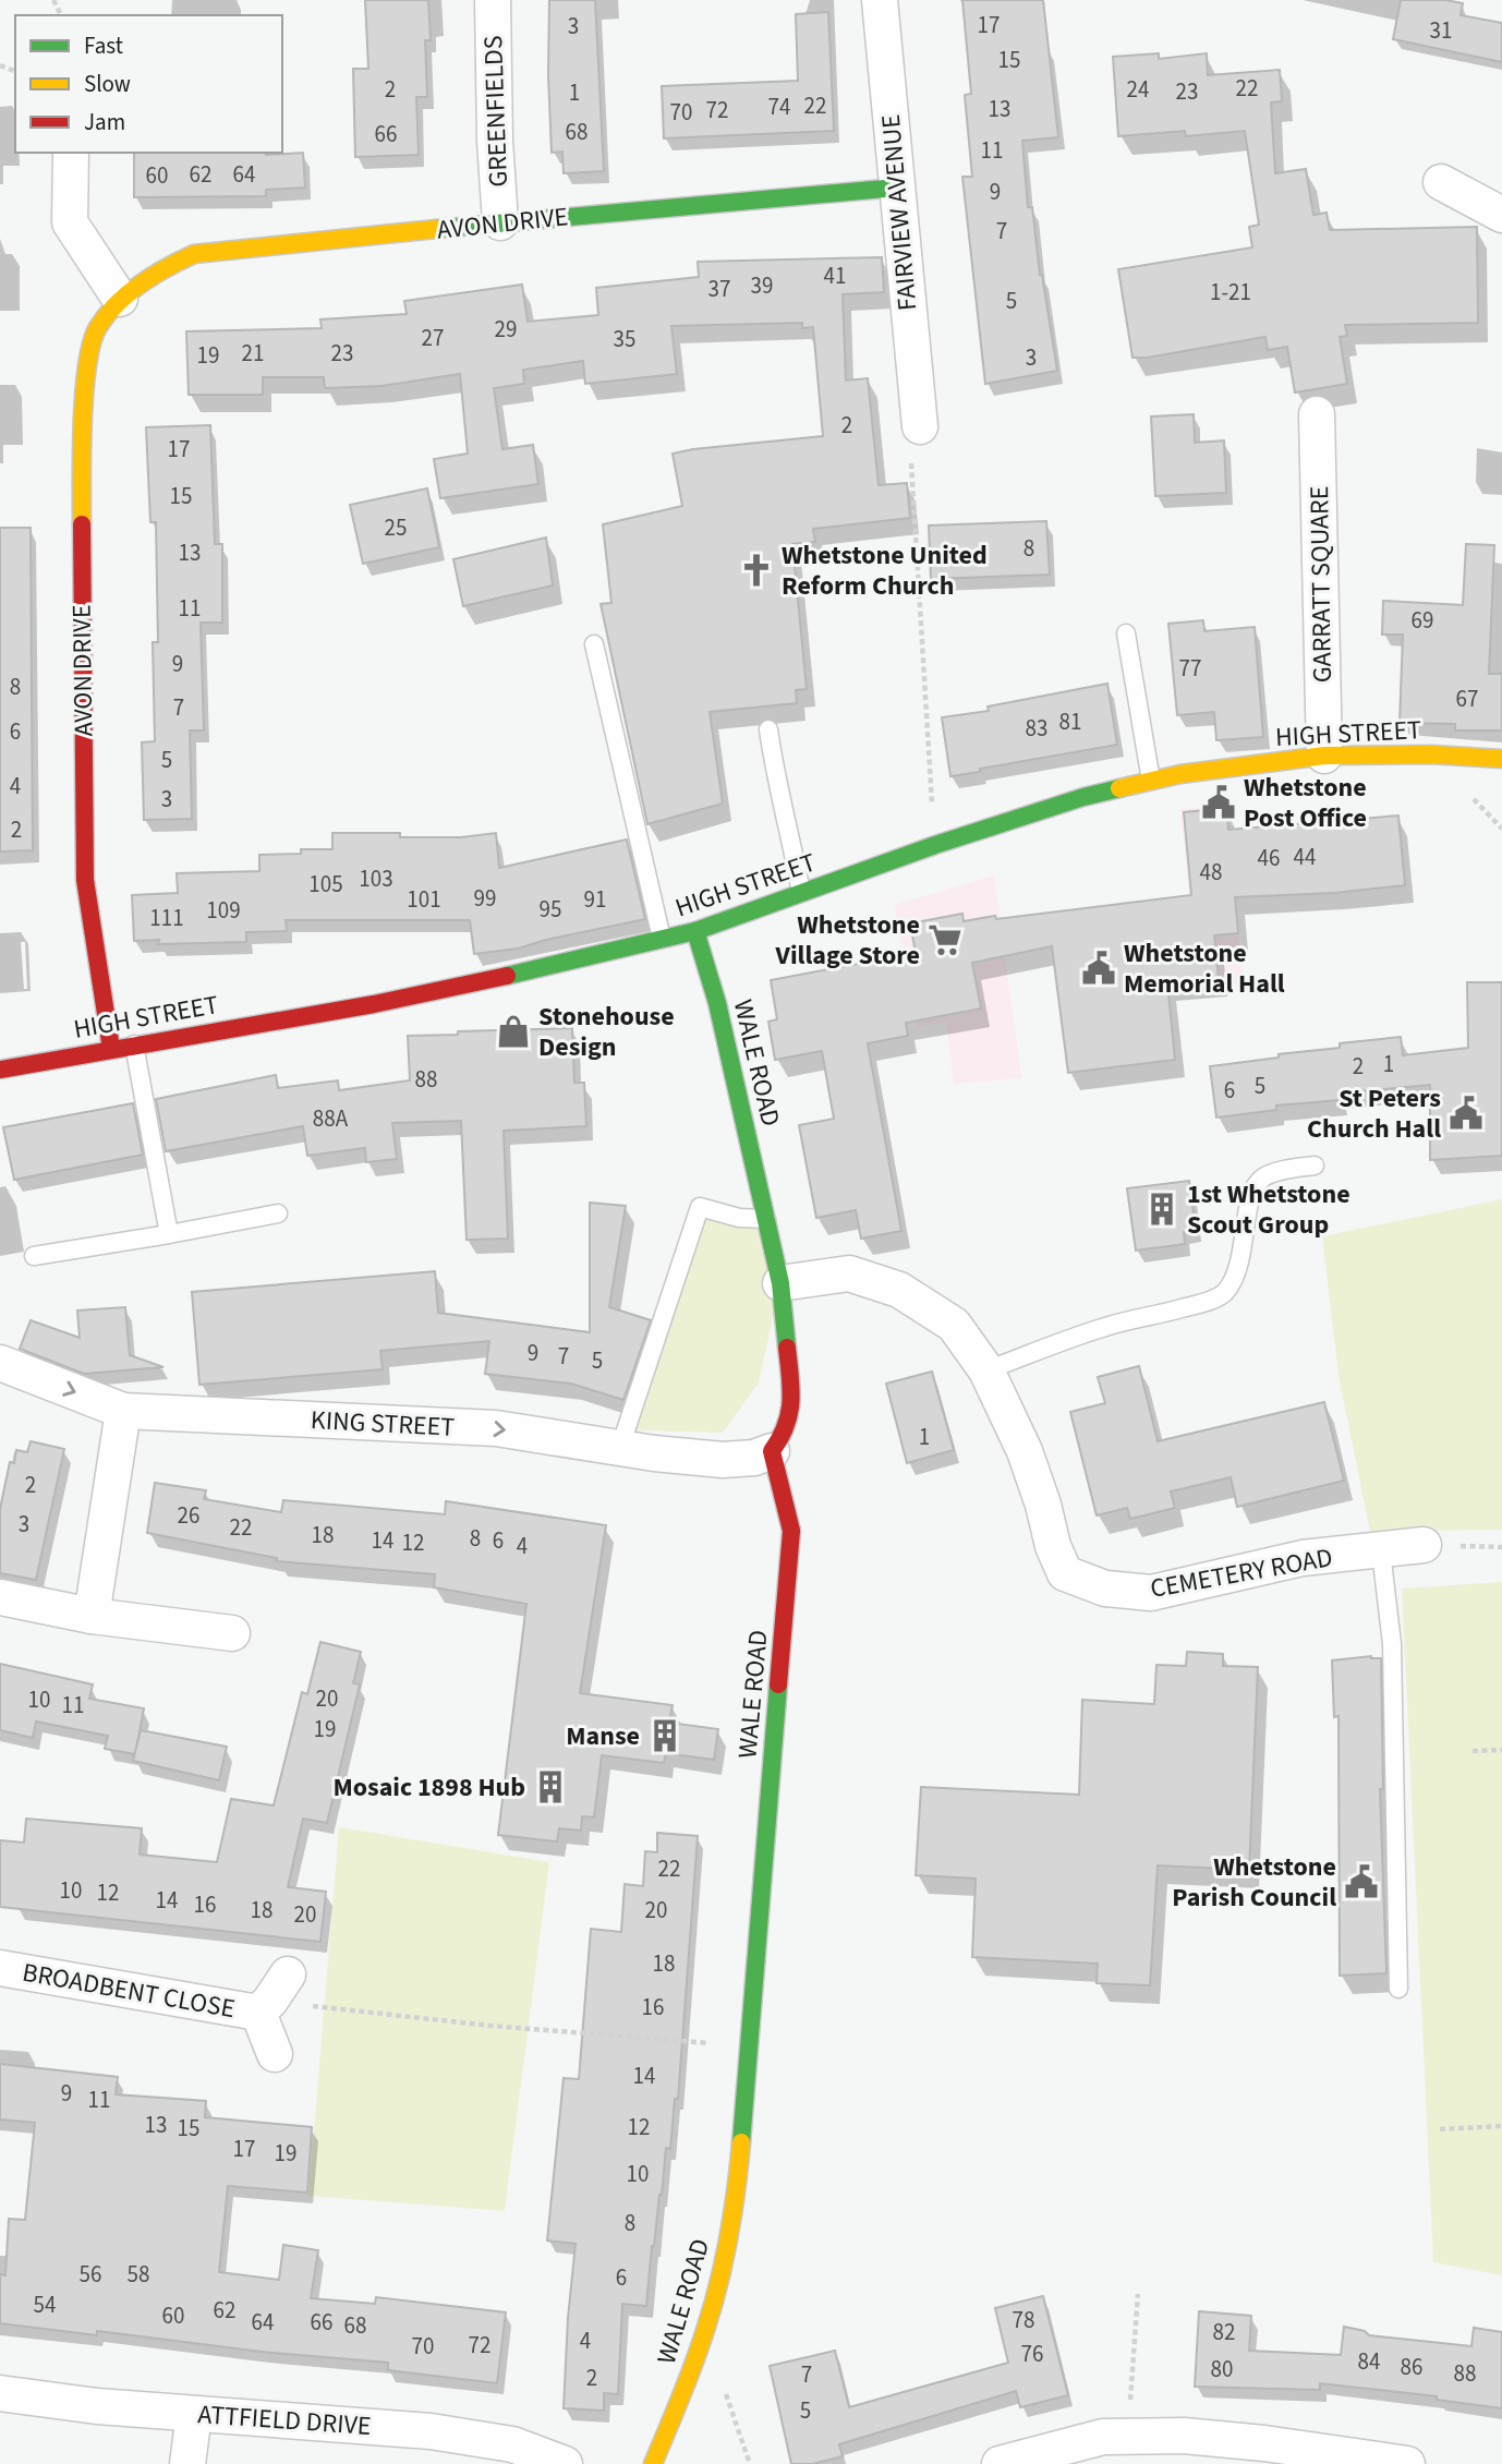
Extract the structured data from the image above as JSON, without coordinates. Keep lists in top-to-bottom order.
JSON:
{
  "streets": {
    "street": [
      "GREENFIELDS",
      "FAIRVIEW AVENUE",
      "AVON DRIVE",
      "GARRATT SQUARE",
      "HIGH STREET",
      "WALE ROAD",
      "KING STREET",
      "CEMETERY ROAD",
      "BROADBENT CLOSE",
      "ATTFIELD DRIVE"
    ]
  },
  "crossings": [
    ["GREENFIELDS", "AVON DRIVE"],
    ["FAIRVIEW AVENUE", "AVON DRIVE"],
    ["AVON DRIVE", "HIGH STREET"],
    ["GARRATT SQUARE", "HIGH STREET"],
    ["HIGH STREET", "WALE ROAD"],
    ["WALE ROAD", "KING STREET"],
    ["WALE ROAD", "CEMETERY ROAD"]
  ],
  "one_way": ["KING STREET"],
  "places": {
    "church": ["Whetstone United Reform Church"],
    "public building": [
      "Whetstone Post Office",
      "Whetstone Memorial Hall",
      "St Peters Church Hall",
      "Whetstone Parish Council"
    ],
    "supermarket": ["Whetstone Village Store"],
    "shop": ["Stonehouse Design"],
    "building": ["1st Whetstone Scout Group", "Manse", "Mosaic 1898 Hub"]
  },
  "house_numbers": [
    "17",
    "3",
    "31",
    "15",
    "22",
    "2",
    "24",
    "23",
    "1",
    "22",
    "74",
    "13",
    "72",
    "70",
    "68",
    "66",
    "11",
    "62",
    "64",
    "60",
    "9",
    "7",
    "41",
    "39",
    "37",
    "1-21",
    "5",
    "29",
    "27",
    "35",
    "21",
    "23",
    "19",
    "3",
    "2",
    "17",
    "15",
    "25",
    "8",
    "13",
    "11",
    "69",
    "9",
    "77",
    "8",
    "67",
    "7",
    "81",
    "83",
    "6",
    "5",
    "4",
    "3",
    "2",
    "44",
    "46",
    "48",
    "103",
    "105",
    "99",
    "101",
    "91",
    "95",
    "109",
    "111",
    "1",
    "2",
    "88",
    "5",
    "6",
    "88A",
    "9",
    "7",
    "5",
    "1",
    "2",
    "26",
    "3",
    "22",
    "18",
    "8",
    "14",
    "6",
    "12",
    "4",
    "20",
    "10",
    "11",
    "19",
    "22",
    "10",
    "12",
    "14",
    "16",
    "18",
    "20",
    "20",
    "18",
    "16",
    "14",
    "9",
    "11",
    "13",
    "12",
    "15",
    "17",
    "19",
    "10",
    "8",
    "56",
    "58",
    "6",
    "54",
    "62",
    "60",
    "78",
    "64",
    "66",
    "68",
    "82",
    "4",
    "72",
    "70",
    "76",
    "84",
    "86",
    "80",
    "88",
    "7",
    "2",
    "5"
  ],
  "legend": ["Fast", "Slow", "Jam"]
}
